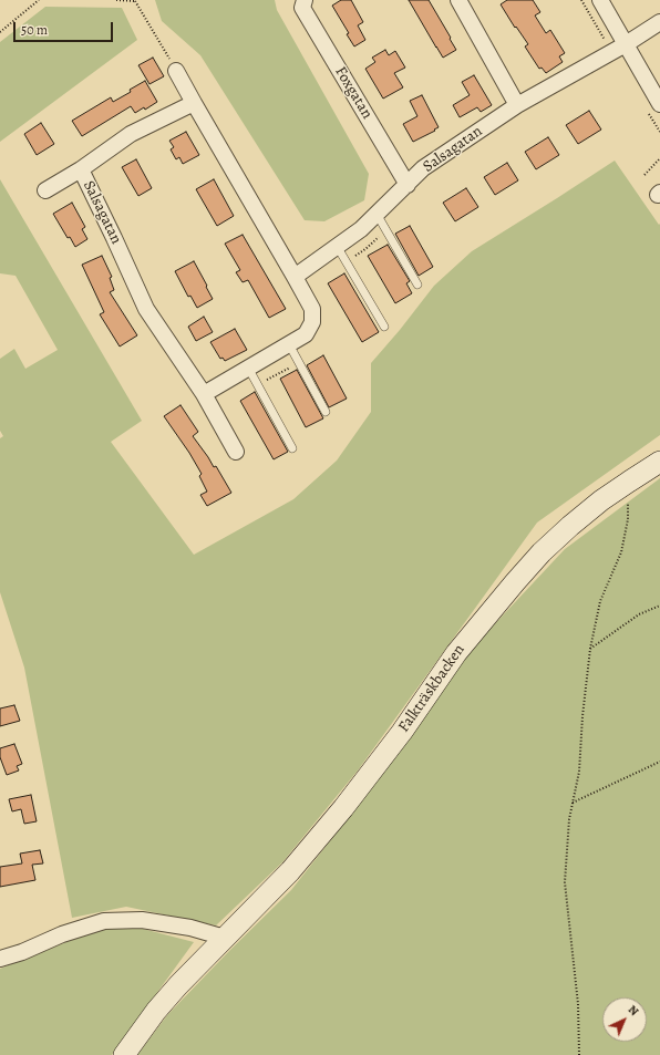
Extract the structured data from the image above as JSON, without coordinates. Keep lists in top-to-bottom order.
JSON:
{
  "streets": {
    "street": ["Foxgatan", "Salsagatan", "Falkträskbacken"]
  },
  "crossings": [
    ["Foxgatan", "Salsagatan"]
  ],
  "scale_bar": "50 m",
  "north": "top right"
}
